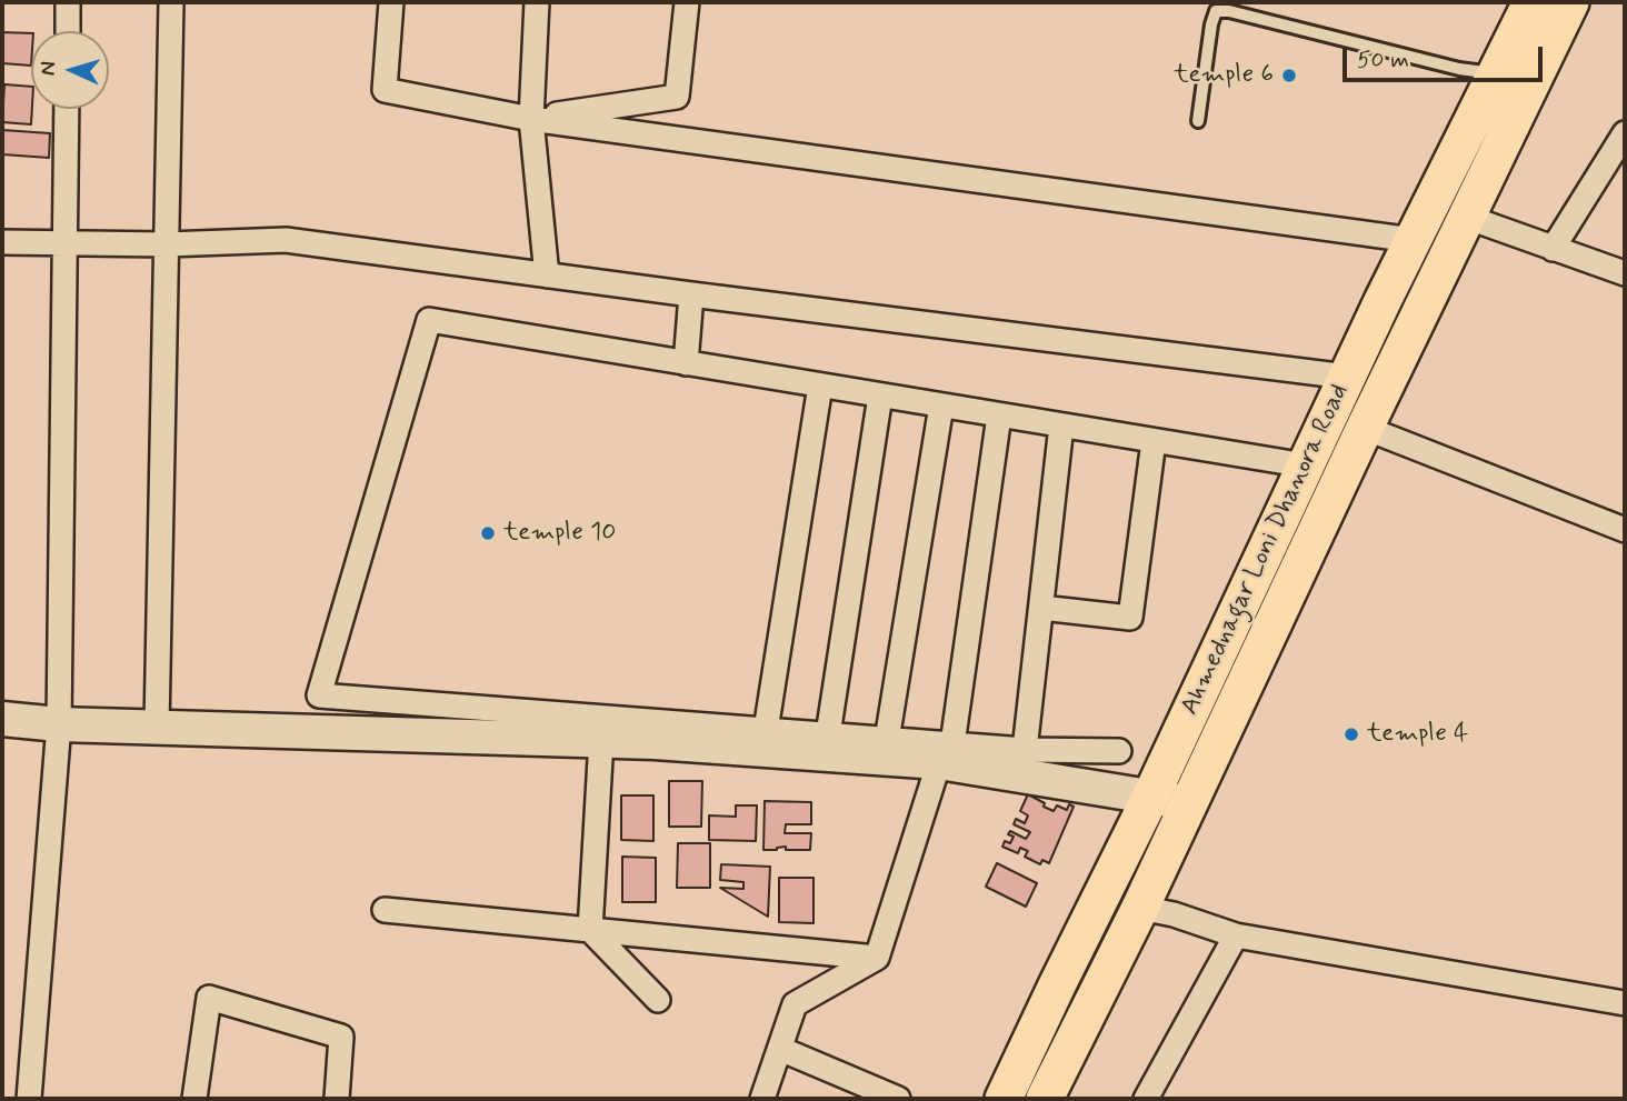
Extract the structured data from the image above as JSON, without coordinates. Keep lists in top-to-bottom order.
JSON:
{
  "streets": {
    "main road": ["Ahmednagar Loni Dhanora Road"]
  },
  "places": ["temple 6", "temple 10", "temple 4"],
  "scale_bar": "50 m",
  "north": "left"
}
